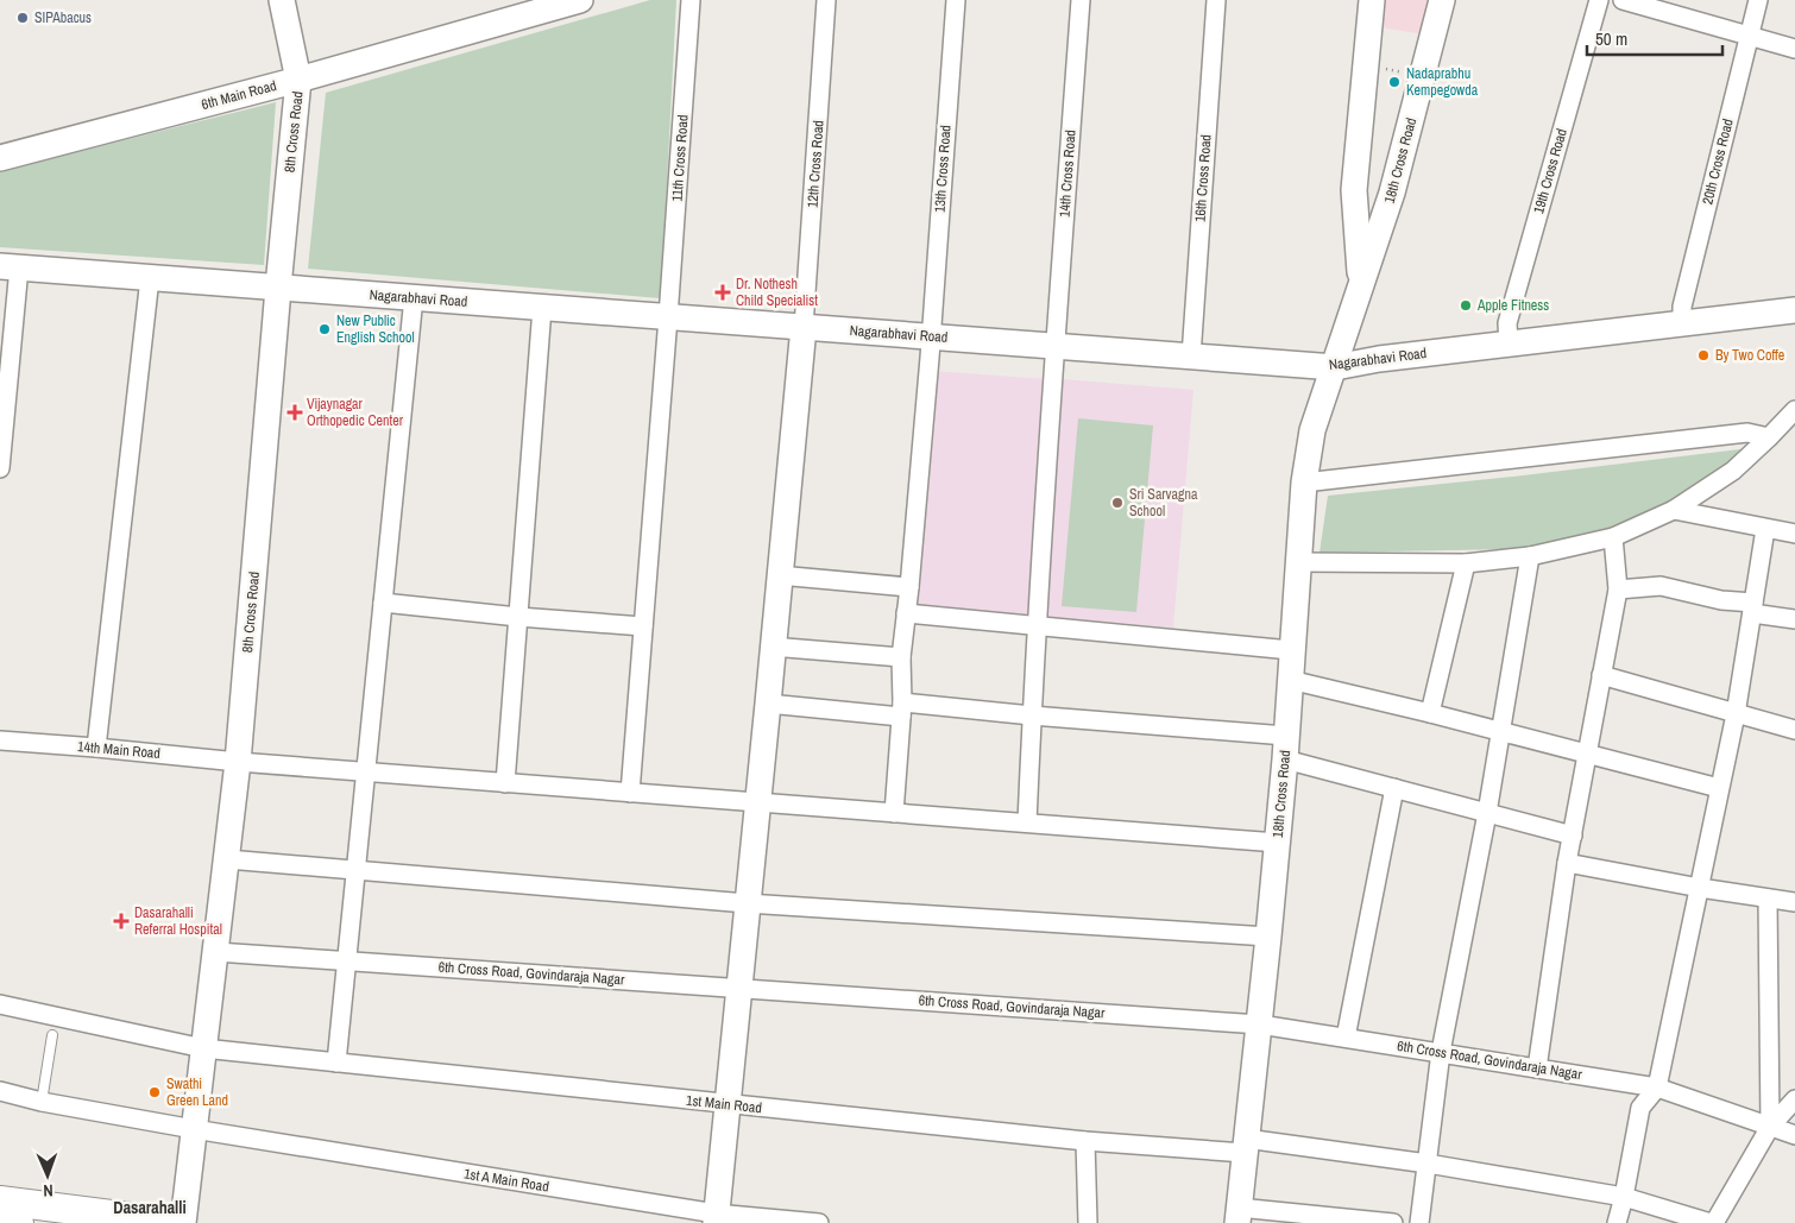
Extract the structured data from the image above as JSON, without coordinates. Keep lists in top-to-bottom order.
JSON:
{
  "streets": {
    "main road": [
      "6th Main Road",
      "8th Cross Road",
      "18th Cross Road",
      "Nagarabhavi Road"
    ],
    "street": [
      "11th Cross Road",
      "20th Cross Road",
      "12th Cross Road",
      "13th Cross Road",
      "19th Cross Road",
      "14th Cross Road",
      "16th Cross Road",
      "14th Main Road",
      "6th Cross Road, Govindaraja Nagar",
      "1st Main Road",
      "1st A Main Road"
    ]
  },
  "crossings": [
    ["6th Main Road", "8th Cross Road"],
    ["8th Cross Road", "Nagarabhavi Road"],
    ["8th Cross Road", "14th Main Road"],
    ["8th Cross Road", "6th Cross Road, Govindaraja Nagar"],
    ["8th Cross Road", "1st Main Road"],
    ["8th Cross Road", "1st A Main Road"],
    ["11th Cross Road", "Nagarabhavi Road"],
    ["11th Cross Road", "14th Main Road"],
    ["18th Cross Road", "Nagarabhavi Road"],
    ["18th Cross Road", "14th Main Road"],
    ["18th Cross Road", "6th Cross Road, Govindaraja Nagar"],
    ["18th Cross Road", "1st Main Road"],
    ["20th Cross Road", "Nagarabhavi Road"],
    ["12th Cross Road", "Nagarabhavi Road"],
    ["13th Cross Road", "Nagarabhavi Road"],
    ["13th Cross Road", "14th Main Road"],
    ["19th Cross Road", "Nagarabhavi Road"],
    ["14th Cross Road", "Nagarabhavi Road"],
    ["14th Cross Road", "14th Main Road"],
    ["16th Cross Road", "Nagarabhavi Road"]
  ],
  "districts": ["Dasarahalli"],
  "places": {
    "other": [
      "SIPAbacus",
      "Nadaprabhu Kempegowda",
      "Apple Fitness",
      "New Public English School",
      "By Two Coffe",
      "Sri Sarvagna School",
      "Swathi Green Land"
    ],
    "health": ["Dr. Nothesh Child Specialist", "Vijaynagar Orthopedic Center", "Dasarahalli Referral Hospital"]
  },
  "scale_bar": "50 m",
  "north": "bottom"
}
